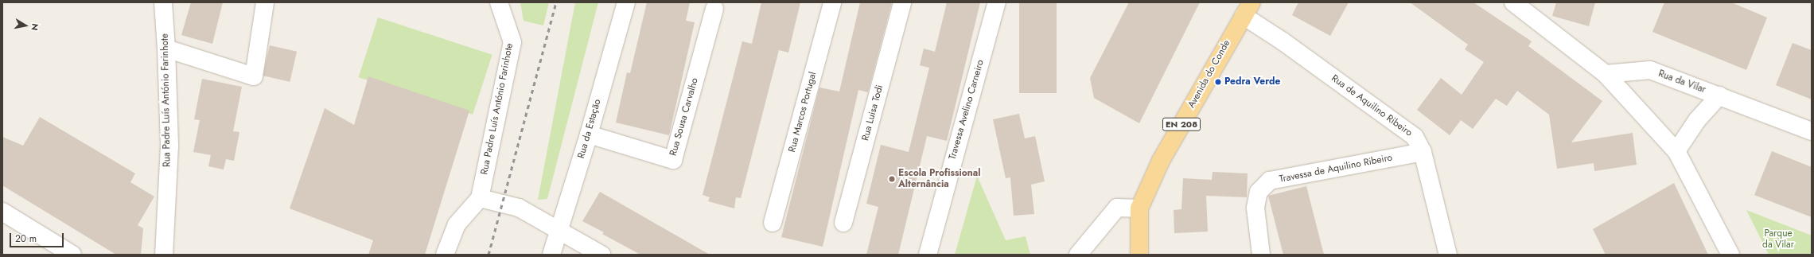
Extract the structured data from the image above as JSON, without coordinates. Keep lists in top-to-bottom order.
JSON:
{
  "streets": {
    "main road": ["Avenida do Conde", "EN 208"],
    "street": [
      "Rua da Vilar",
      "Rua Padre Luís António Farinhote",
      "Rua de Aquilino Ribeiro",
      "Travessa Avelino Carneiro",
      "Rua Marcos Portugal",
      "Rua Luisa Todi",
      "Rua Sousa Carvalho",
      "Rua da Estação",
      "Travessa de Aquilino Ribeiro"
    ]
  },
  "crossings": [
    ["Avenida do Conde", "Rua de Aquilino Ribeiro"],
    ["Rua de Aquilino Ribeiro", "Travessa de Aquilino Ribeiro"],
    ["Rua Sousa Carvalho", "Rua da Estação"]
  ],
  "parks": ["Parque da Vilar"],
  "places": ["Pedra Verde", "Escola Profissional Alternância"],
  "scale_bar": "20 m",
  "north": "right"
}
